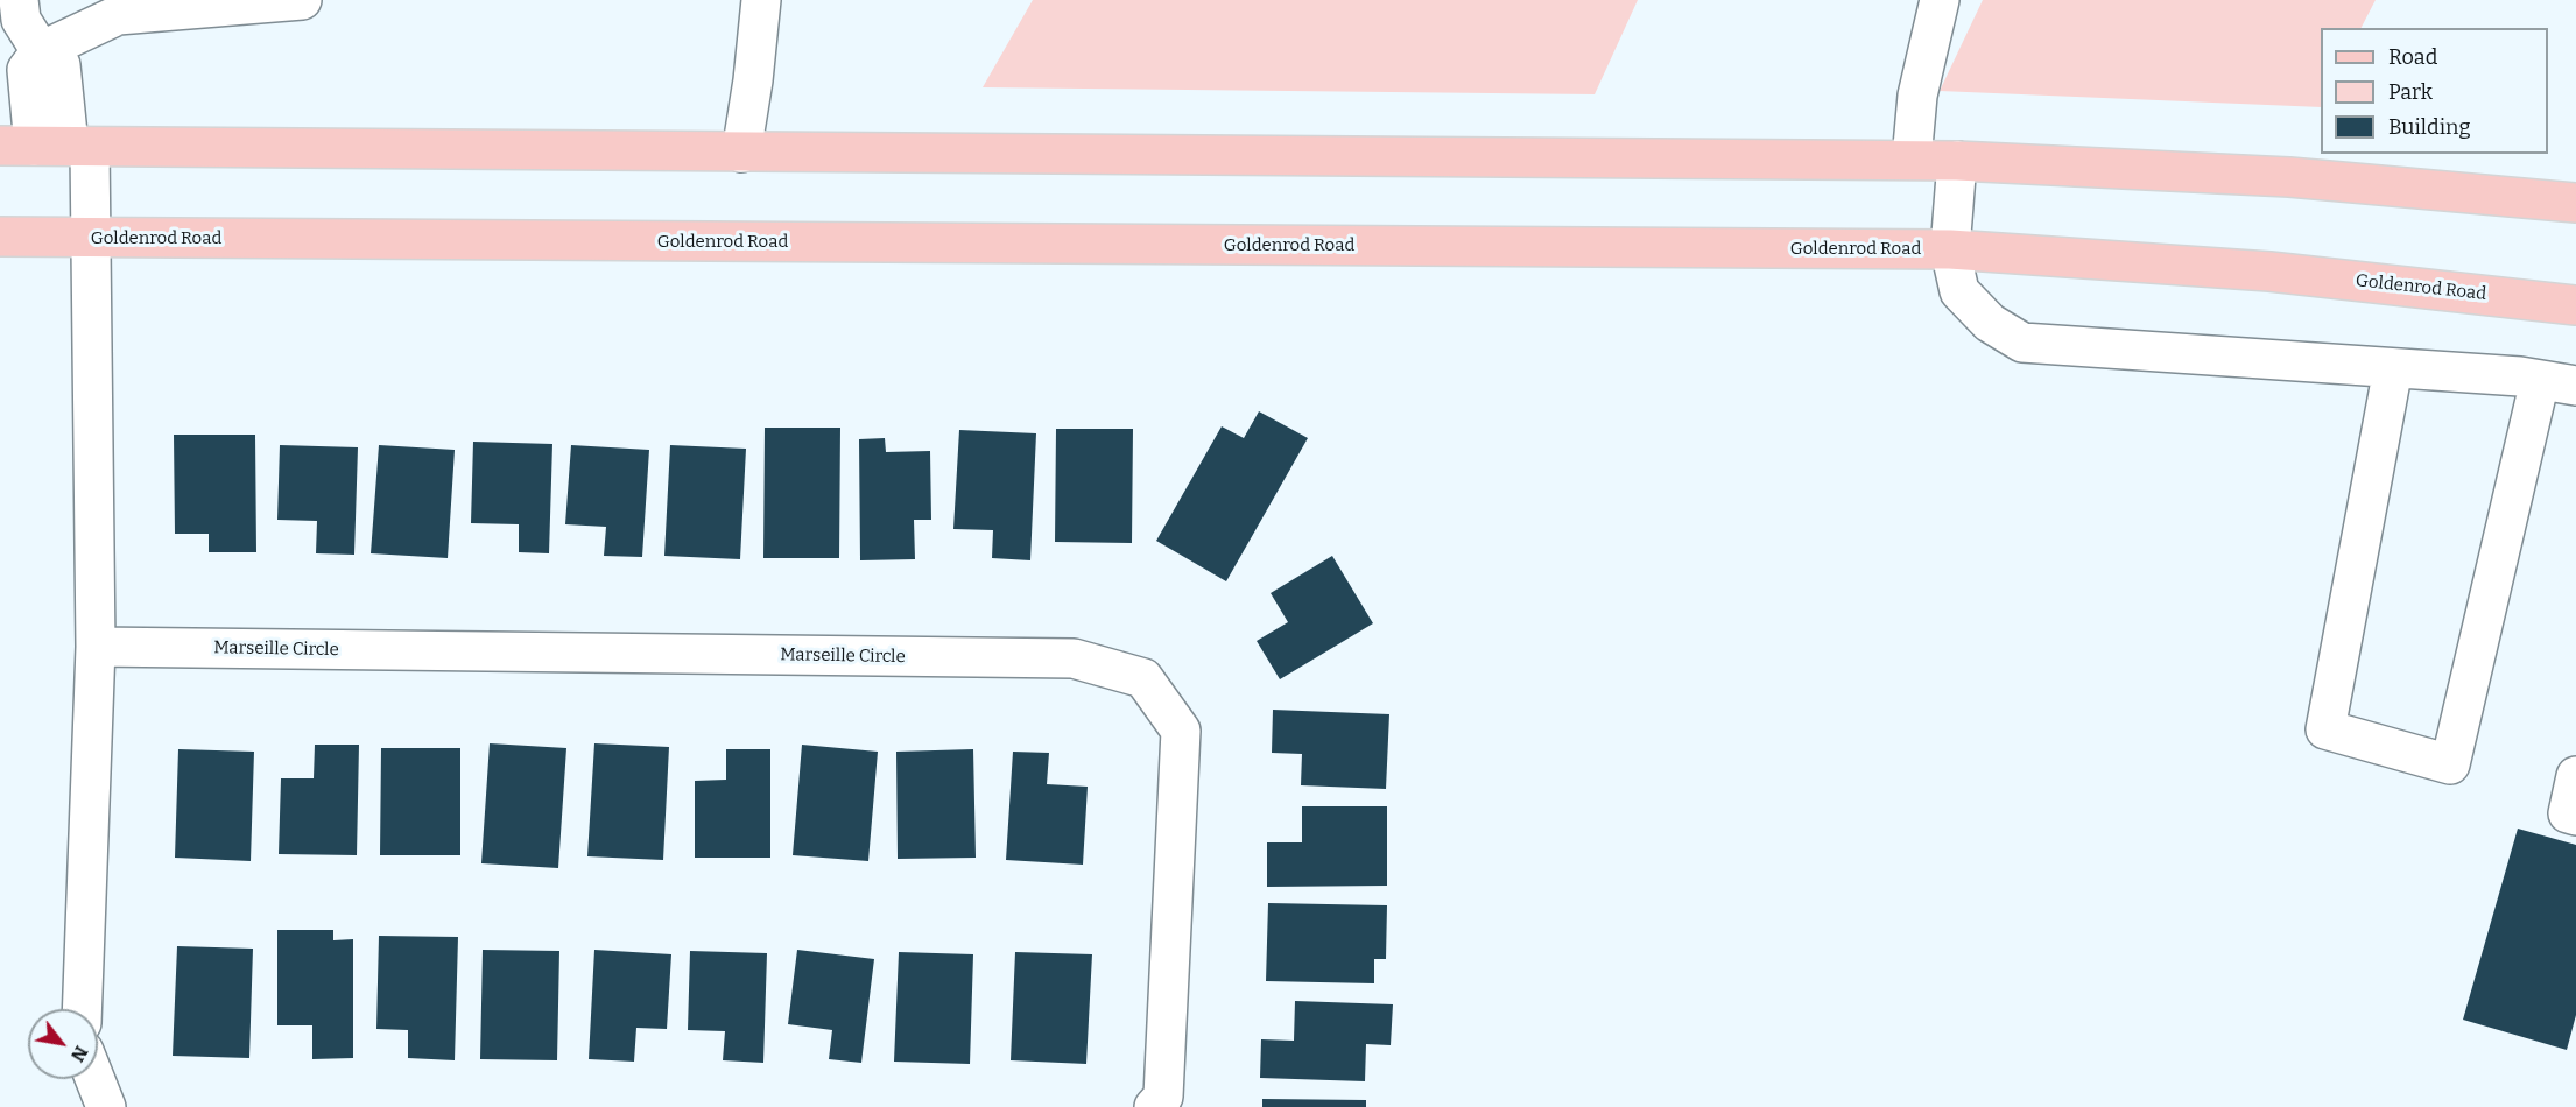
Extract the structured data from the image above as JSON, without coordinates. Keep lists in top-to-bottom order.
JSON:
{
  "streets": {
    "main road": ["Goldenrod Road"],
    "street": ["Marseille Circle"]
  },
  "legend": ["Road", "Park", "Building"],
  "north": "bottom right"
}
